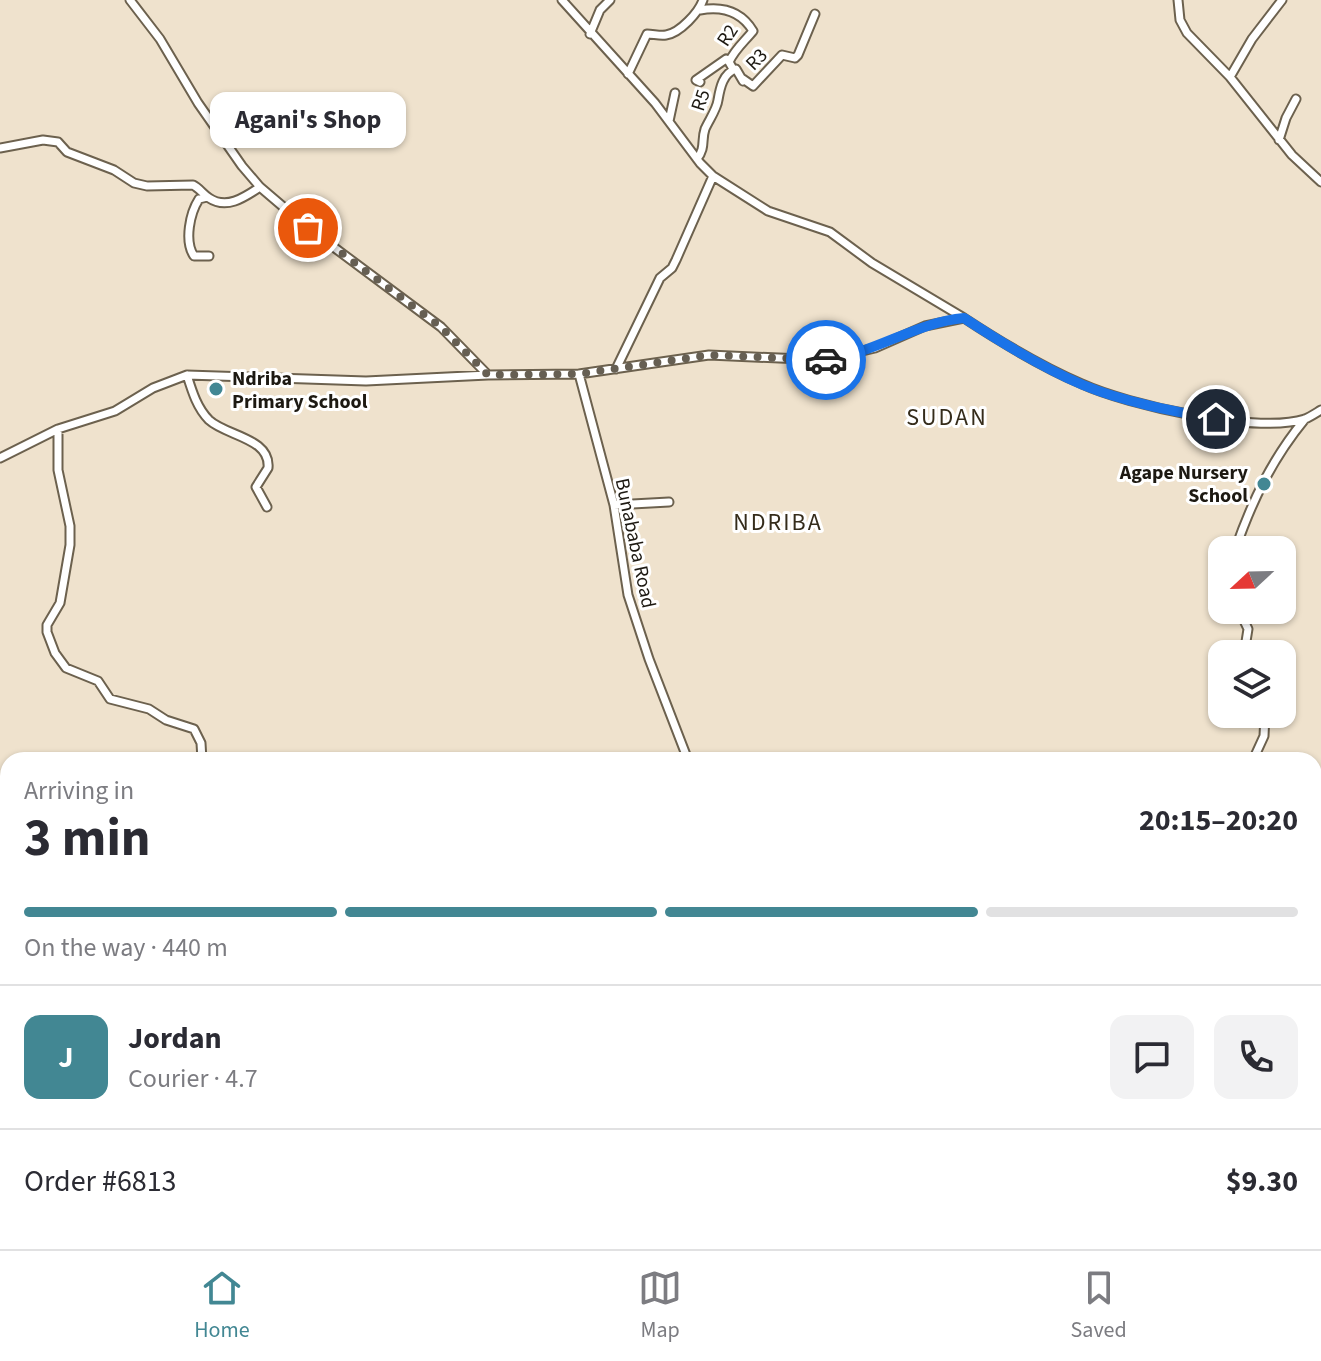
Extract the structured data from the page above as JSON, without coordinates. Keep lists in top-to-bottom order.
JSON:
{
  "streets": {
    "street": [
      "R2",
      "R3",
      "R5",
      "Bunababa Road"
    ]
  },
  "crossings": [
    ["R2", "R3"],
    ["R2", "R5"],
    ["R3", "R5"]
  ],
  "districts": ["SUDAN", "NDRIBA"],
  "places": ["Agani's Shop", "Ndriba Primary School", "Agape Nursery School"],
  "north": "left",
  "page": {
    "bubble": "Agani's Shop",
    "heading": ["3 min", "Arriving in", "20:15–20:20"],
    "panel": [
      "Jordan",
      "Courier · 4.7",
      "Order #6813",
      "$9.30"
    ],
    "bar": "On the way · 440 m",
    "round": "J",
    "tabs": ["Home", "Map", "Saved"]
  }
}
